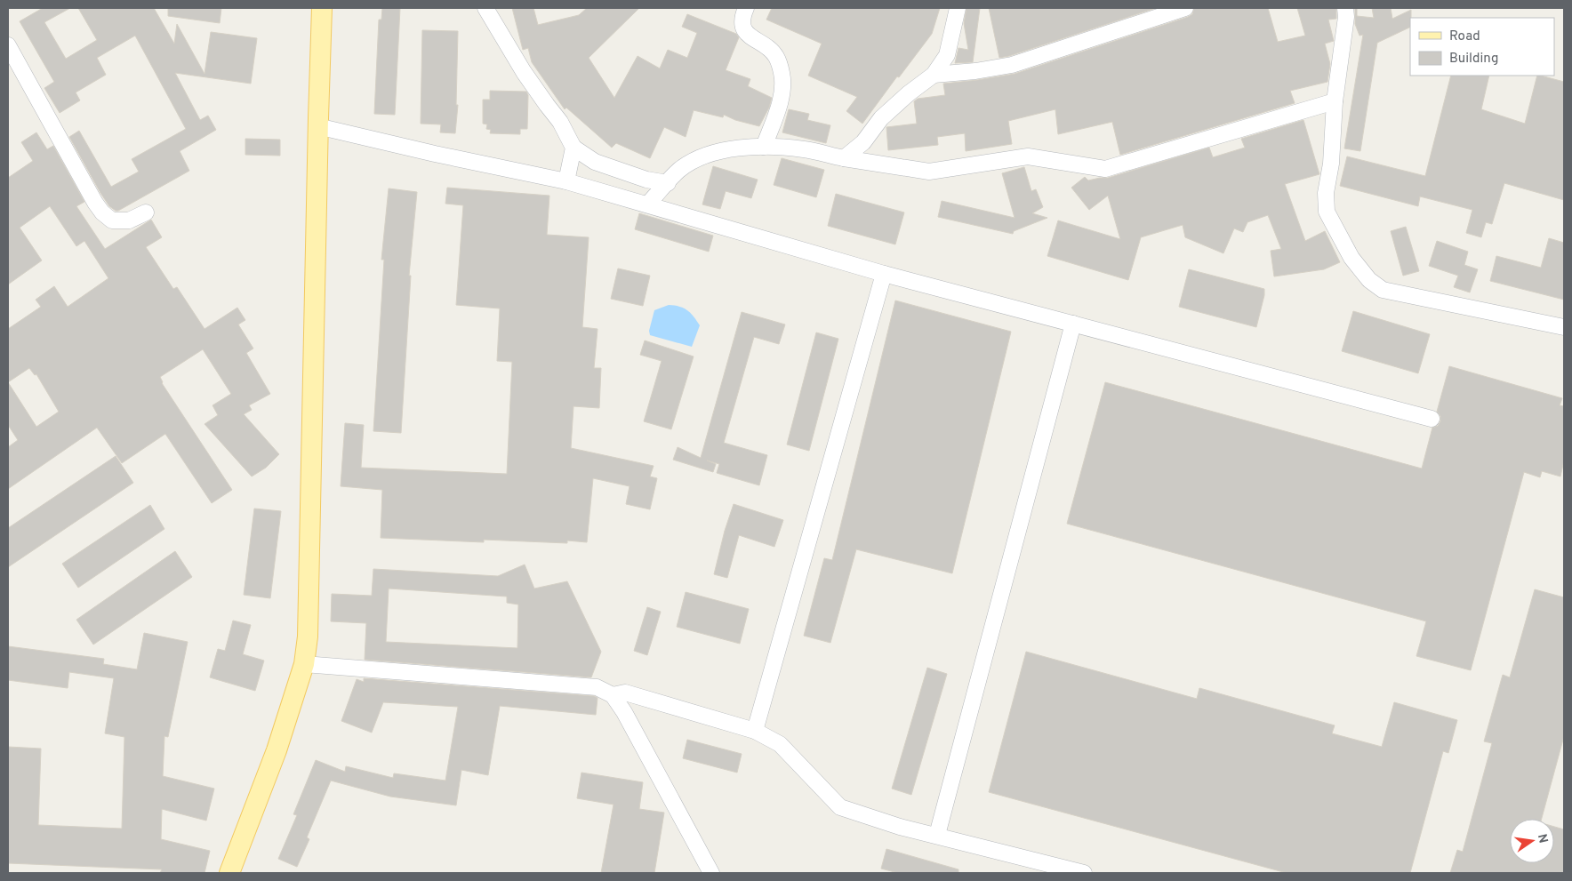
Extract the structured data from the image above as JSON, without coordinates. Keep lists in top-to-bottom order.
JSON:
{
  "legend": ["Road", "Building"],
  "north": "right"
}
